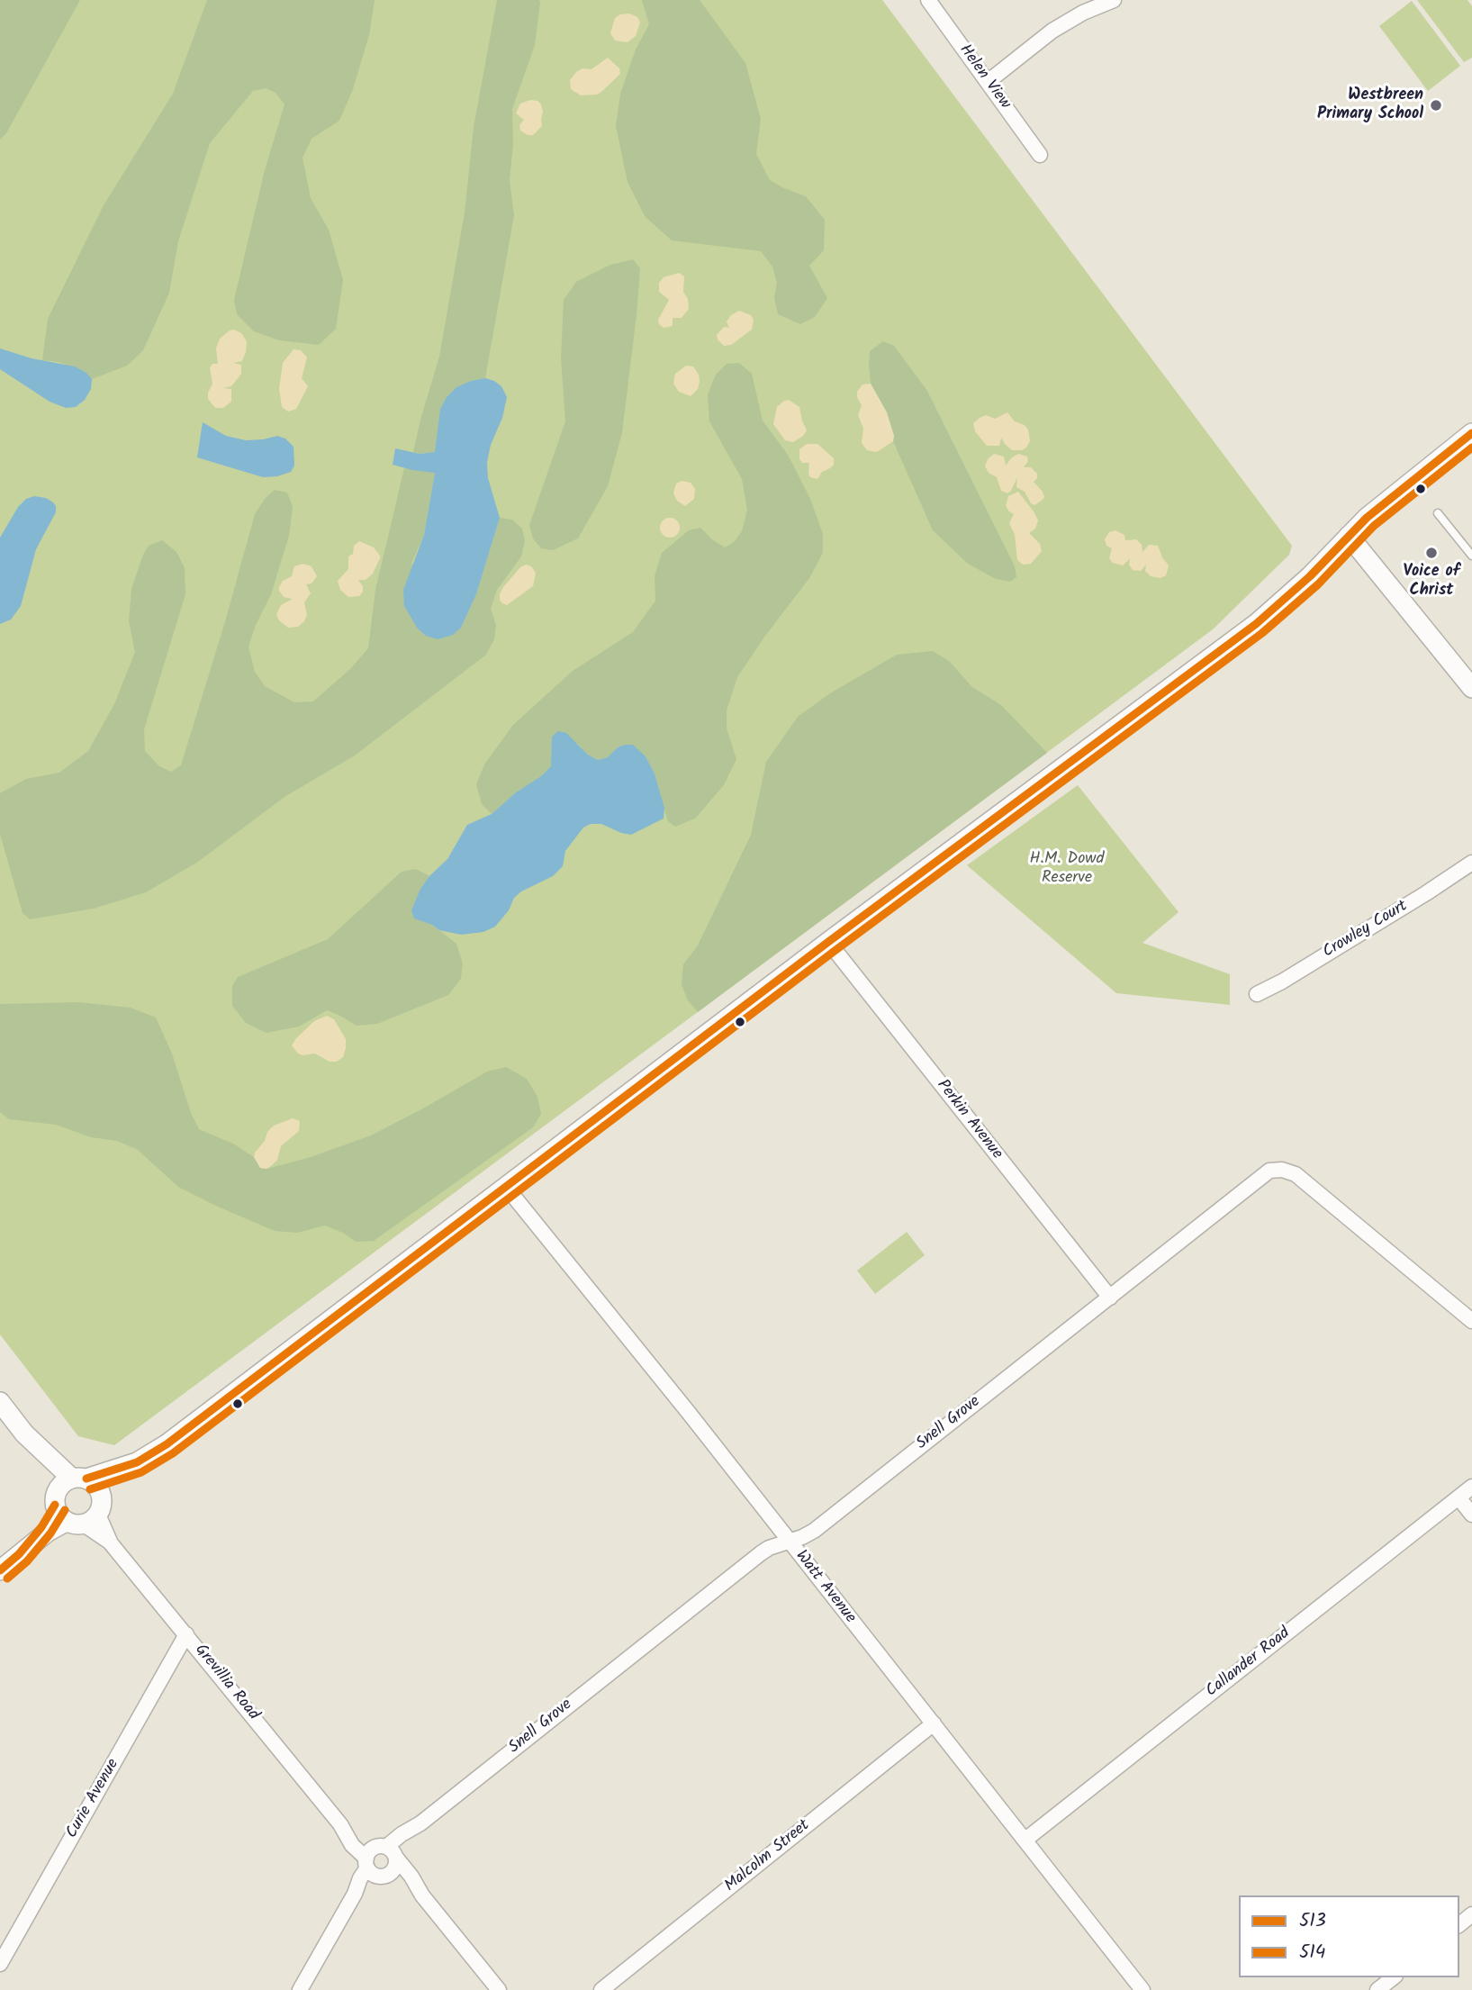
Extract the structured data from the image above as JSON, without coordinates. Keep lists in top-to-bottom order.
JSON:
{
  "streets": {
    "street": [
      "Helen View",
      "Crowley Court",
      "Perkin Avenue",
      "Snell Grove",
      "Watt Avenue",
      "Callander Road",
      "Grevillia Road",
      "Curie Avenue",
      "Malcolm Street"
    ]
  },
  "crossings": [
    ["Perkin Avenue", "Snell Grove"],
    ["Snell Grove", "Watt Avenue"],
    ["Snell Grove", "Grevillia Road"],
    ["Watt Avenue", "Callander Road"],
    ["Watt Avenue", "Malcolm Street"],
    ["Grevillia Road", "Curie Avenue"]
  ],
  "parks": ["H.M. Dowd Reserve"],
  "places": ["Westbreen Primary School", "Voice of Christ"],
  "lines": ["transit line 513", "transit line 514"],
  "legend": ["513", "514"]
}
